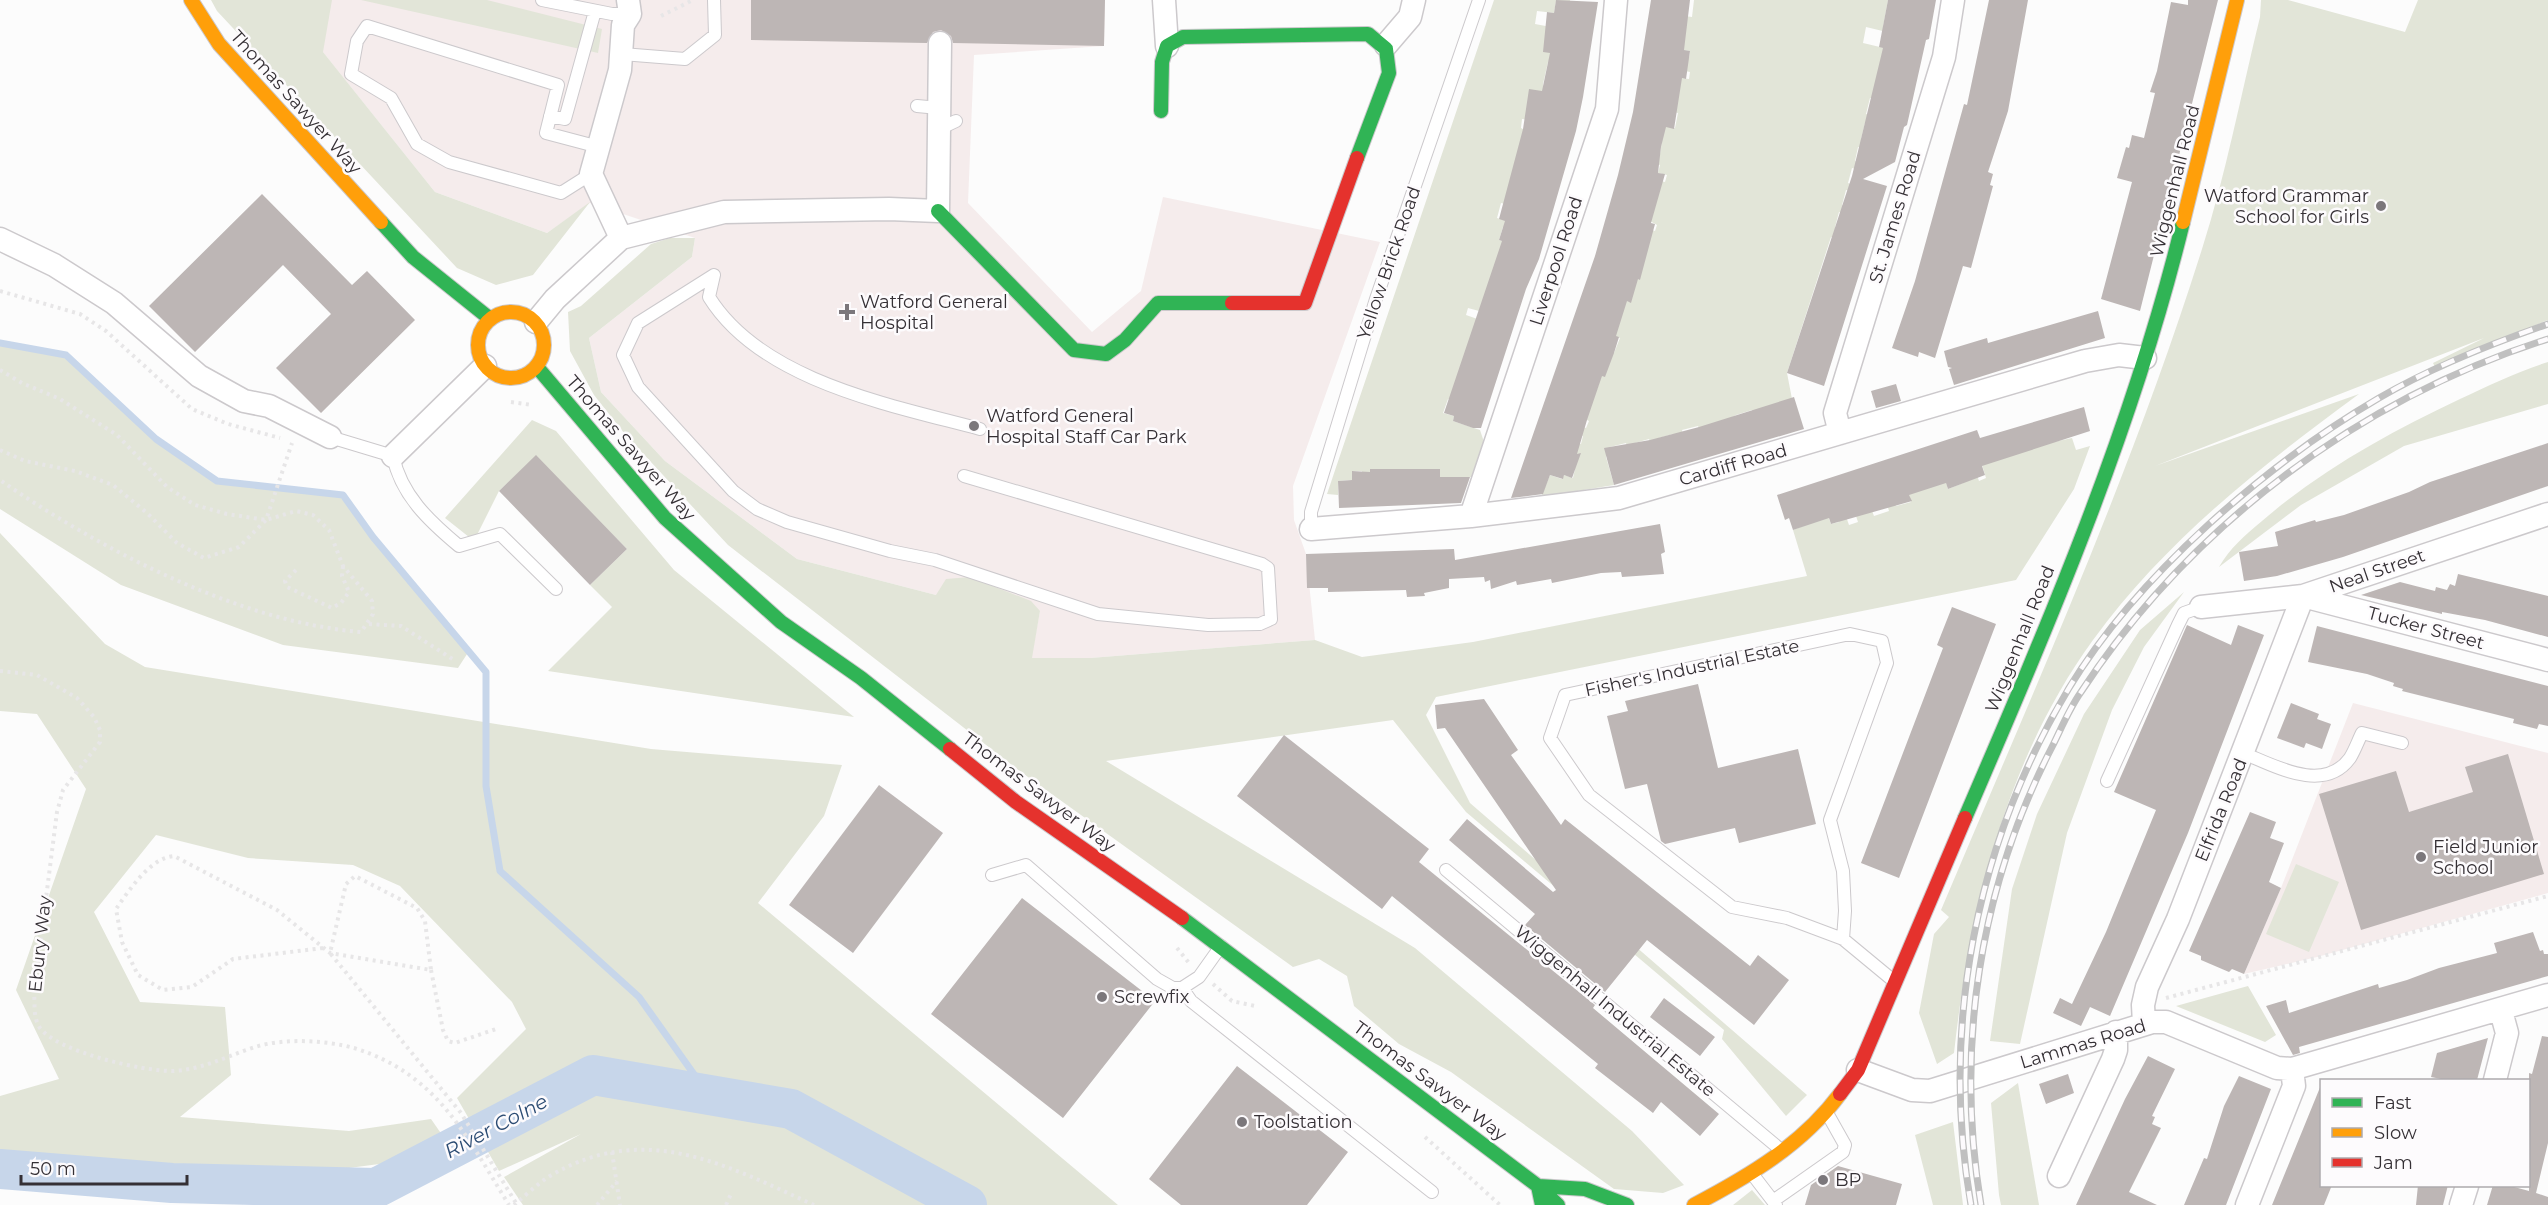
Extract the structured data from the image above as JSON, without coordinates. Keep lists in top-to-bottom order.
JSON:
{
  "streets": {
    "street": [
      "Thomas Sawyer Way",
      "Wiggenhall Road",
      "St. James Road",
      "Liverpool Road",
      "Cardiff Road",
      "Neal Street",
      "Tucker Street",
      "Elfrida Road",
      "Lammas Road"
    ],
    "lane": ["Yellow Brick Road", "Fisher's Industrial Estate", "Wiggenhall Industrial Estate"],
    "path": ["Ebury Way"]
  },
  "crossings": [
    ["Wiggenhall Road", "Cardiff Road"],
    ["Wiggenhall Road", "Fisher's Industrial Estate"],
    ["Wiggenhall Road", "Wiggenhall Industrial Estate"],
    ["Wiggenhall Road", "Lammas Road"],
    ["St. James Road", "Cardiff Road"],
    ["Liverpool Road", "Cardiff Road"],
    ["Yellow Brick Road", "Cardiff Road"],
    ["Neal Street", "Tucker Street"],
    ["Neal Street", "Elfrida Road"],
    ["Tucker Street", "Elfrida Road"],
    ["Elfrida Road", "Lammas Road"]
  ],
  "water": ["River Colne"],
  "places": {
    "other": [
      "Watford Grammar School for Girls",
      "Watford General Hospital Staff Car Park",
      "Field Junior School",
      "Screwfix",
      "Toolstation",
      "BP"
    ],
    "health": ["Watford General Hospital"]
  },
  "legend": ["Fast", "Slow", "Jam"],
  "scale_bar": "50 m"
}
